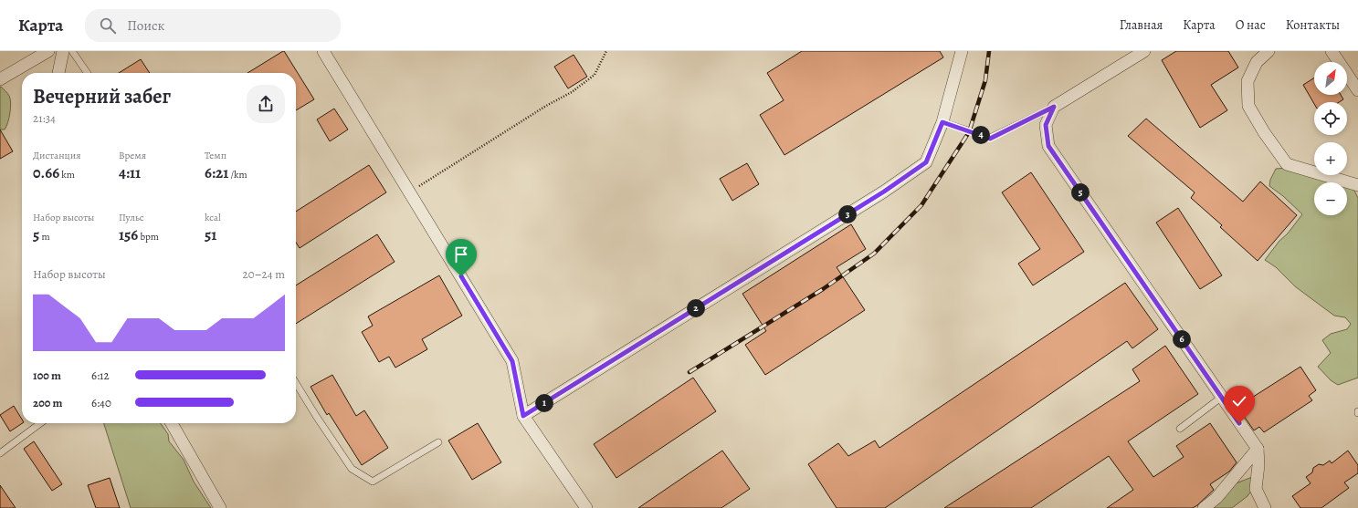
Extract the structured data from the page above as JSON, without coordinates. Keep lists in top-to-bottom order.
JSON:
{
  "north": "top right",
  "page": {
    "header": "Карта",
    "search": "Поиск",
    "nav": [
      "Главная",
      "Карта",
      "О нас",
      "Контакты"
    ],
    "map_buttons": ["+", "−"],
    "heading": ["Вечерний забег", "21:34"],
    "pins": [
      "4",
      "5",
      "3",
      "2",
      "6",
      "1"
    ],
    "stats": [
      ["Дистанция", "0.66 km"],
      ["Время", "4:11"],
      ["Темп", "6:21 /km"],
      ["Набор высоты", "5 m"],
      ["Пульс", "156 bpm"],
      ["kcal", "51"]
    ],
    "chart": ["Набор высоты", "20–24 m"],
    "list": [
      {
        "name": "100 m",
        "note": "6:12"
      },
      {
        "name": "200 m",
        "note": "6:40"
      }
    ]
  }
}
